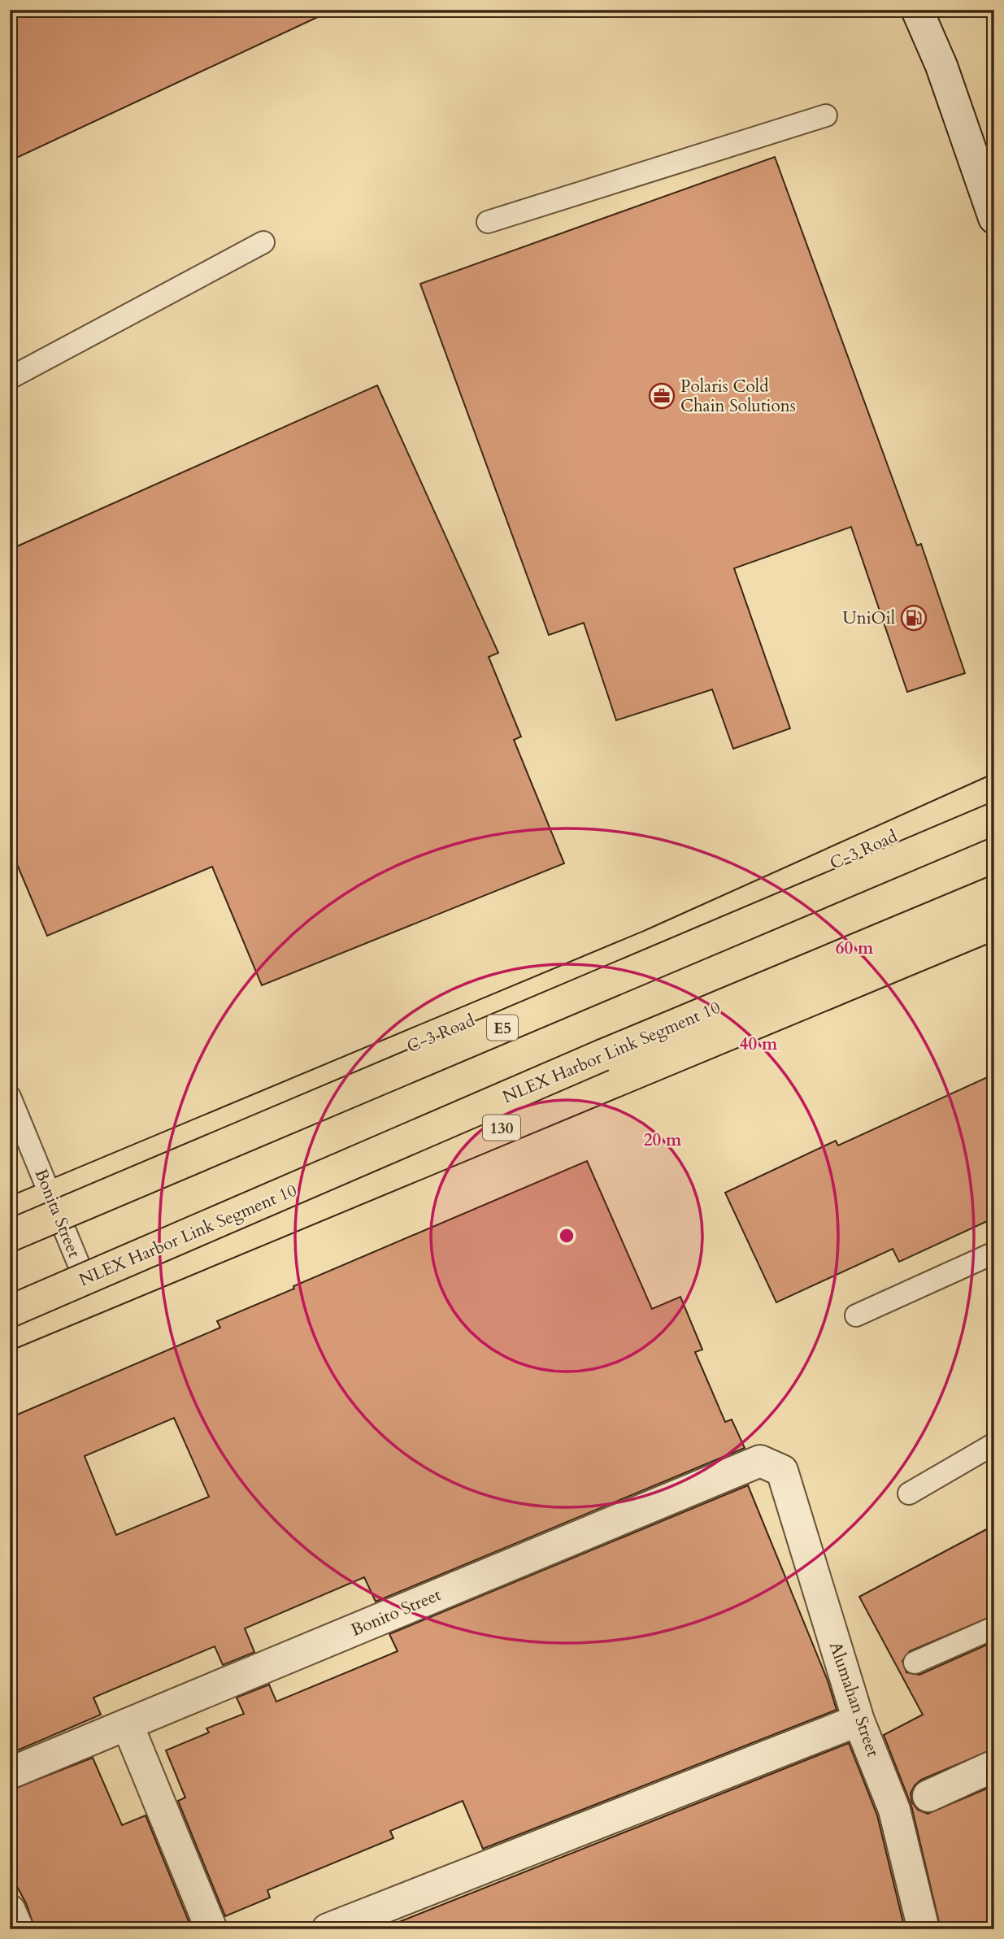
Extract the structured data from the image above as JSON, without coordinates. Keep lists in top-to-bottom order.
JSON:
{
  "streets": {
    "main road": [
      "C-3 Road",
      "E5",
      "NLEX Harbor Link Segment 10",
      "130"
    ],
    "street": ["Bonito Street", "Alumahan Street"],
    "lane": ["Bonita Street"]
  },
  "crossings": [
    ["C-3 Road", "Bonita Street"],
    ["130", "Bonita Street"],
    ["Bonito Street", "Alumahan Street"]
  ],
  "places": {
    "office": ["Polaris Cold Chain Solutions"],
    "fuel station": ["UniOil"]
  },
  "rings": ["60 m", "40 m", "20 m"]
}
